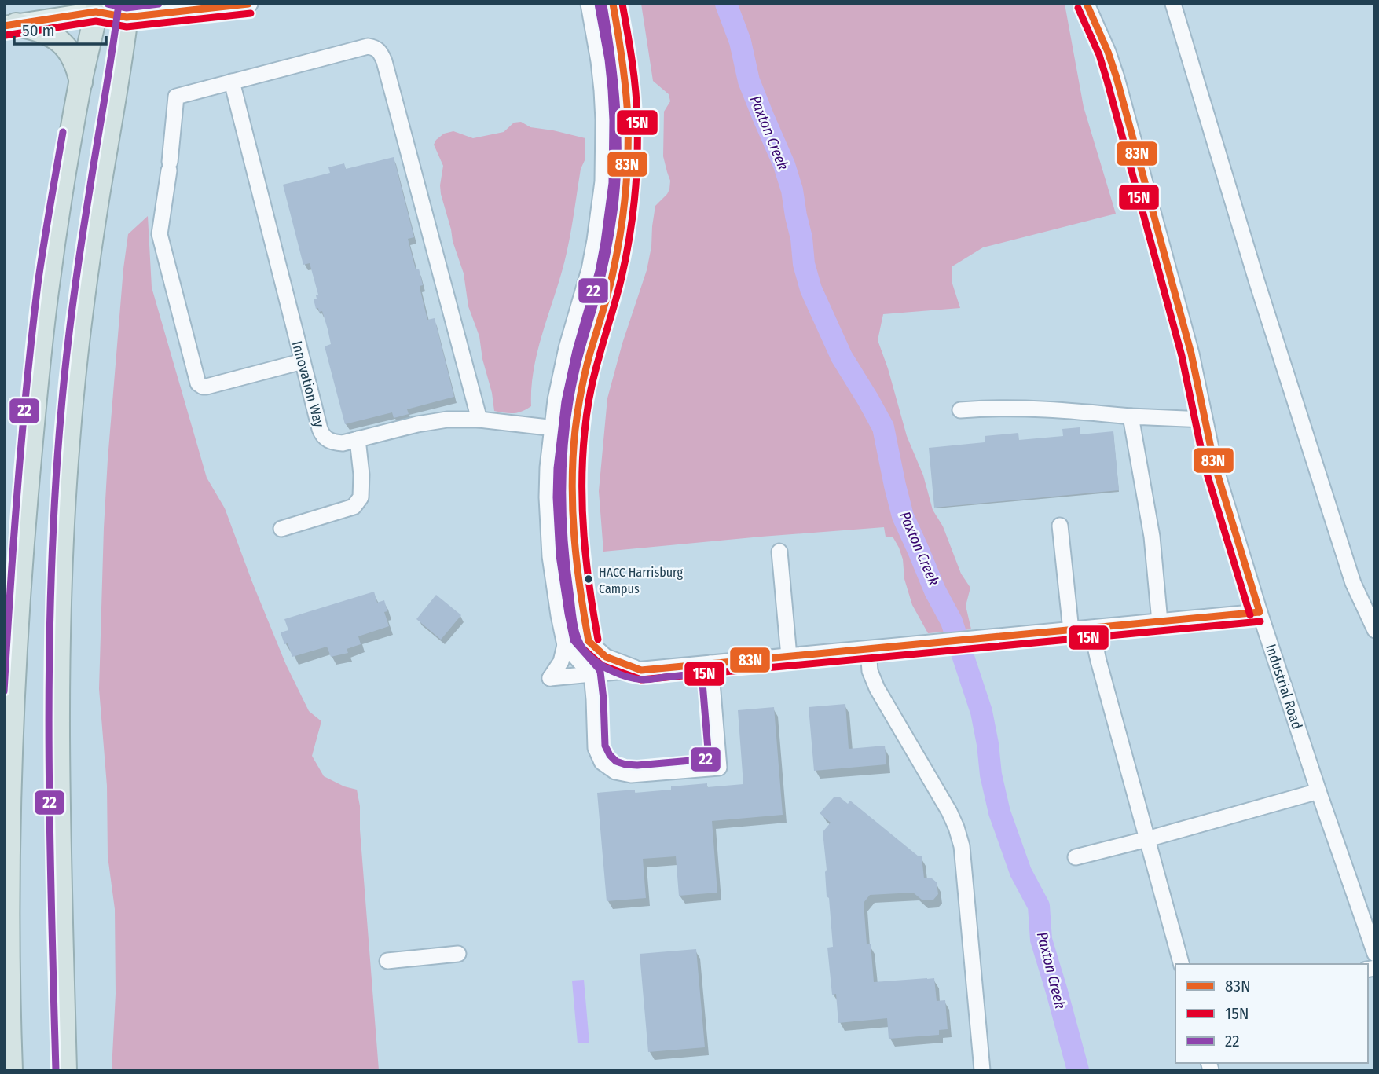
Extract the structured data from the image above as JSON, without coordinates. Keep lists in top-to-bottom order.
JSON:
{
  "streets": {
    "street": ["Innovation Way", "Industrial Road"]
  },
  "water": ["Paxton Creek"],
  "places": ["HACC Harrisburg Campus"],
  "lines": ["transit line 83N", "transit line 15N", "transit line 22"],
  "legend": ["83N", "15N", "22"],
  "scale_bar": "50 m"
}
